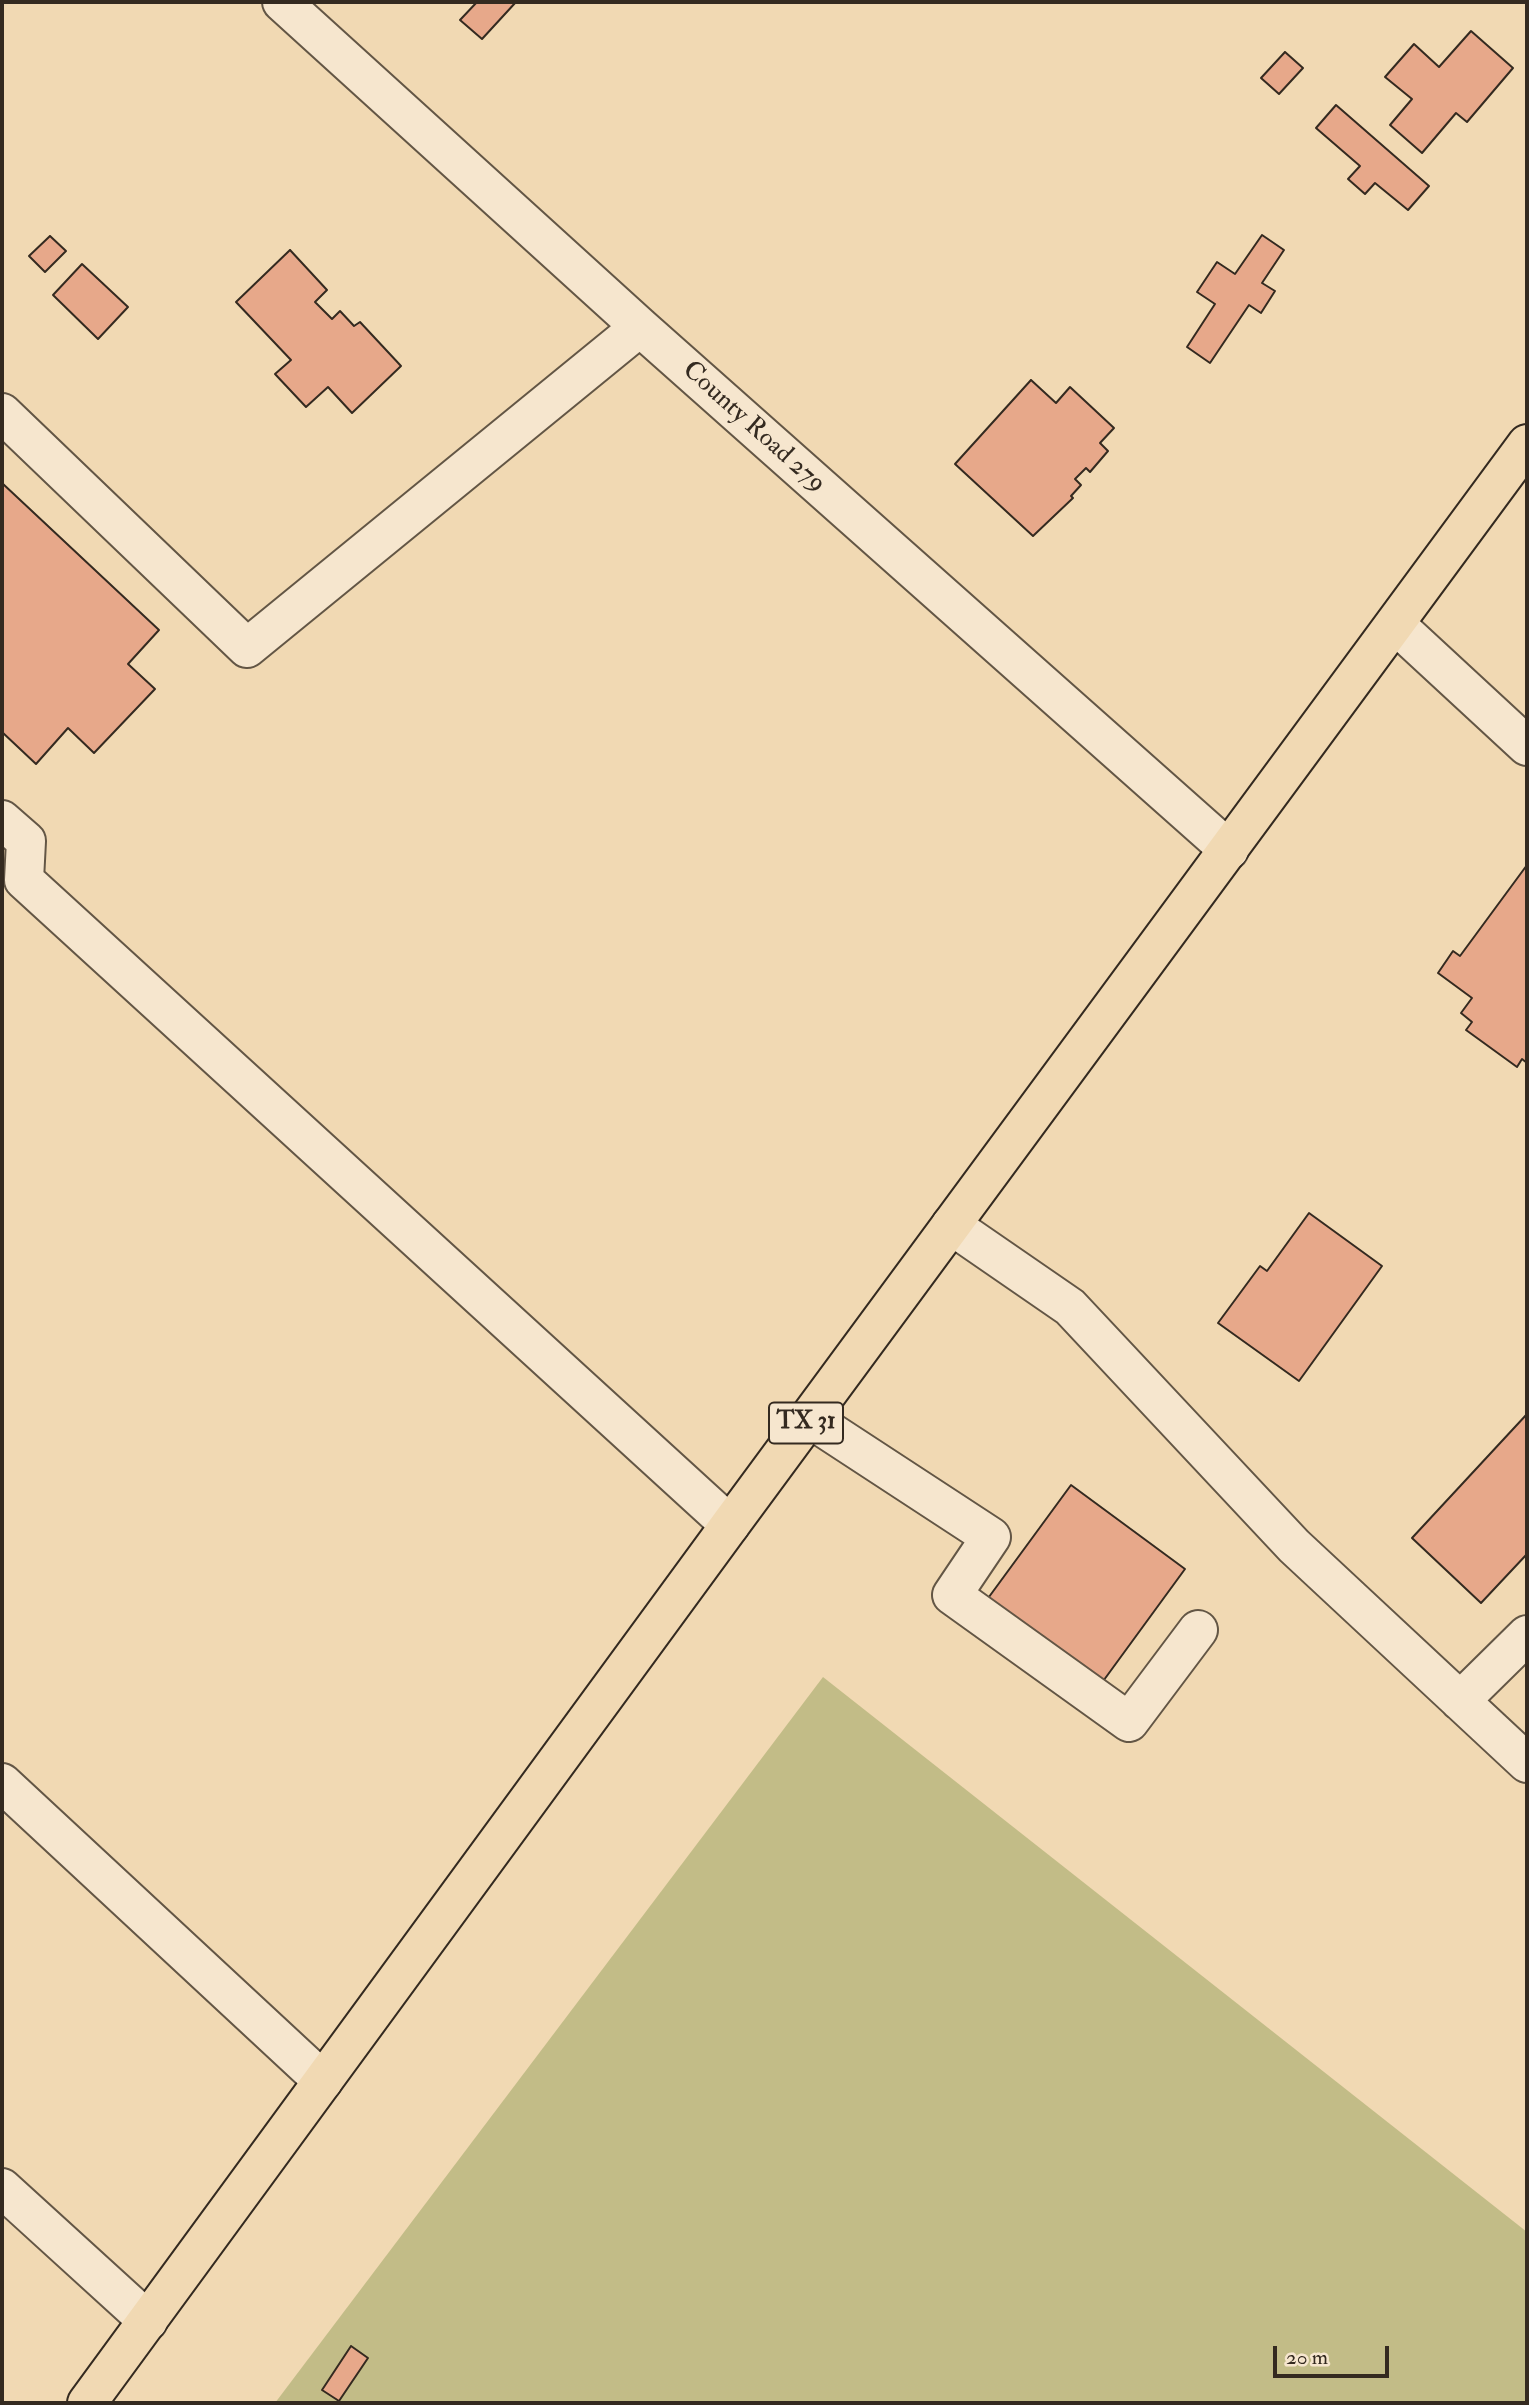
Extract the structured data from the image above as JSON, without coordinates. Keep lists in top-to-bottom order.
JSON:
{
  "streets": {
    "main road": ["TX 31"],
    "street": ["County Road 279"]
  },
  "crossings": [
    ["County Road 279", "TX 31"]
  ],
  "scale_bar": "20 m"
}
